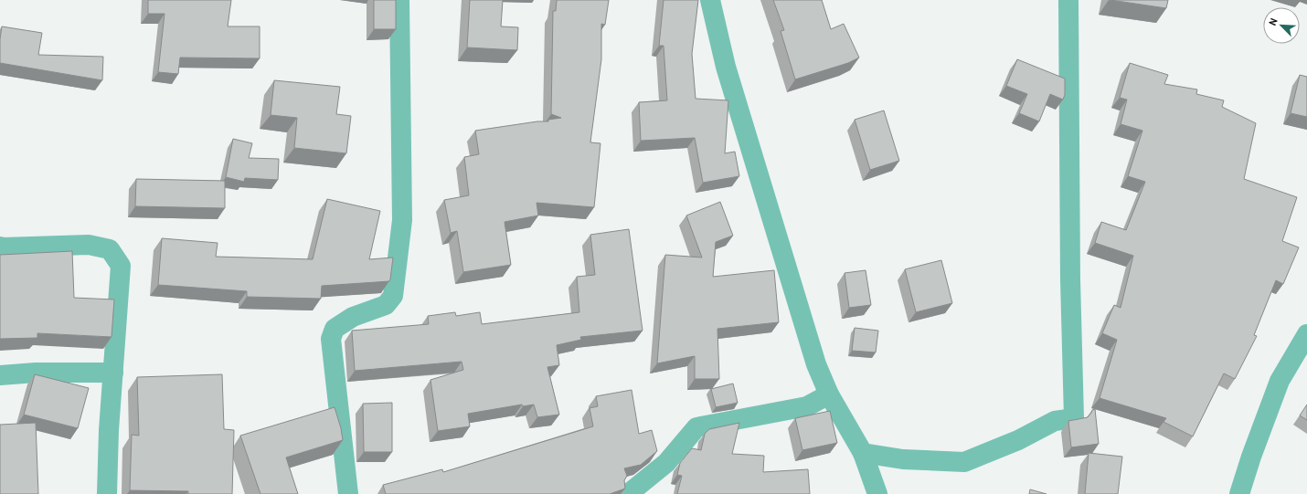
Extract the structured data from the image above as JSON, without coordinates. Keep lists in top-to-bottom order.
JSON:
{
  "north": "top left"
}
